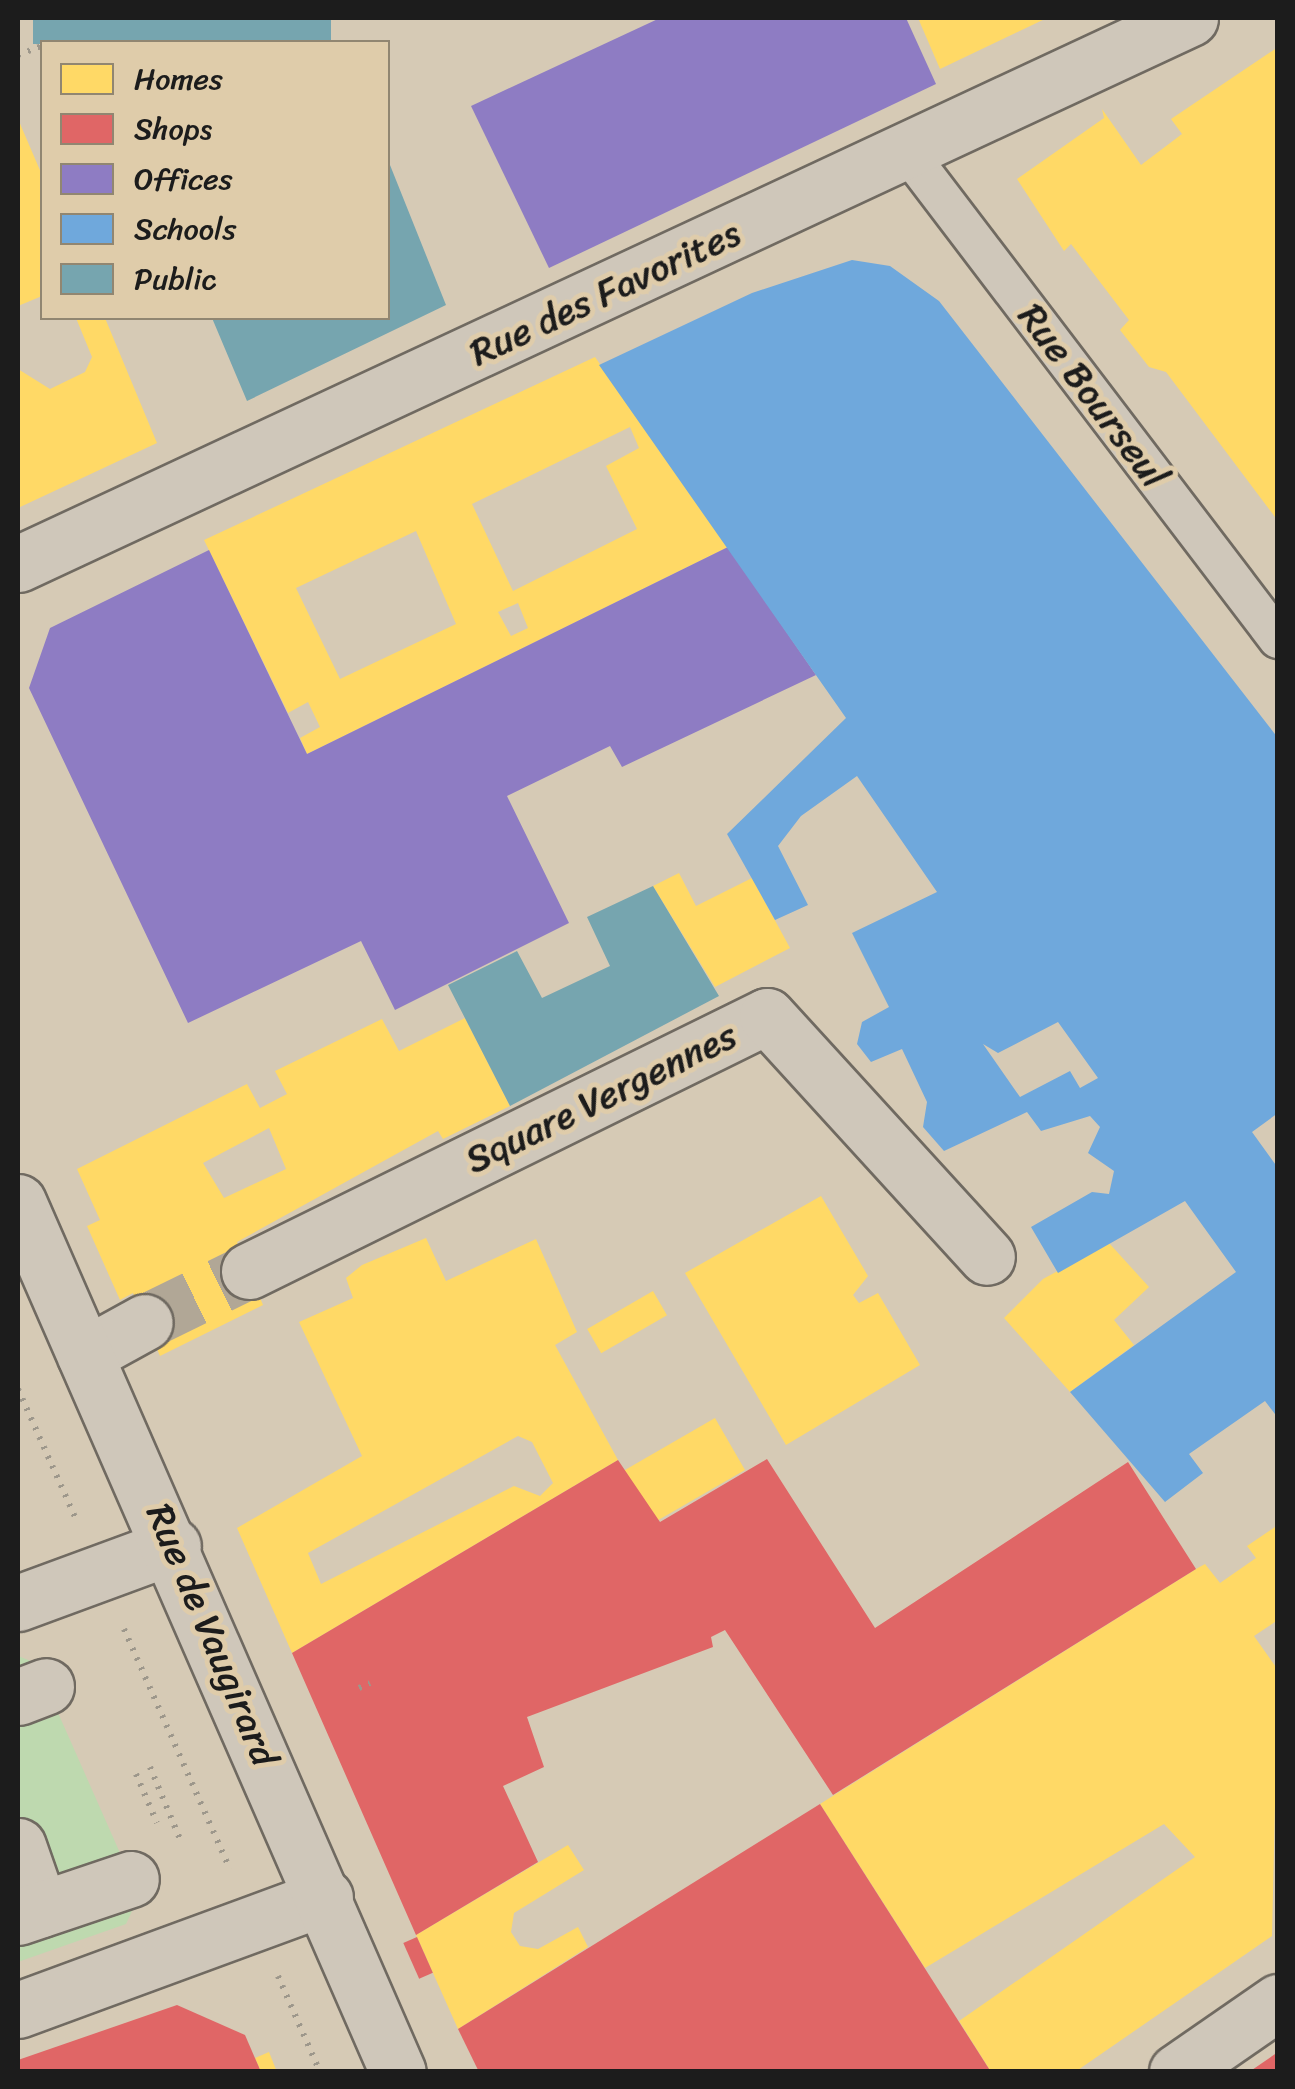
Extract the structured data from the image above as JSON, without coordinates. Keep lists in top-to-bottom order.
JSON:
{
  "streets": {
    "street": ["Rue des Favorites", "Square Vergennes", "Rue de Vaugirard"],
    "lane": ["Rue Bourseul"]
  },
  "crossings": [
    ["Rue des Favorites", "Rue Bourseul"]
  ],
  "legend": [
    "Homes",
    "Shops",
    "Offices",
    "Schools",
    "Public"
  ]
}
